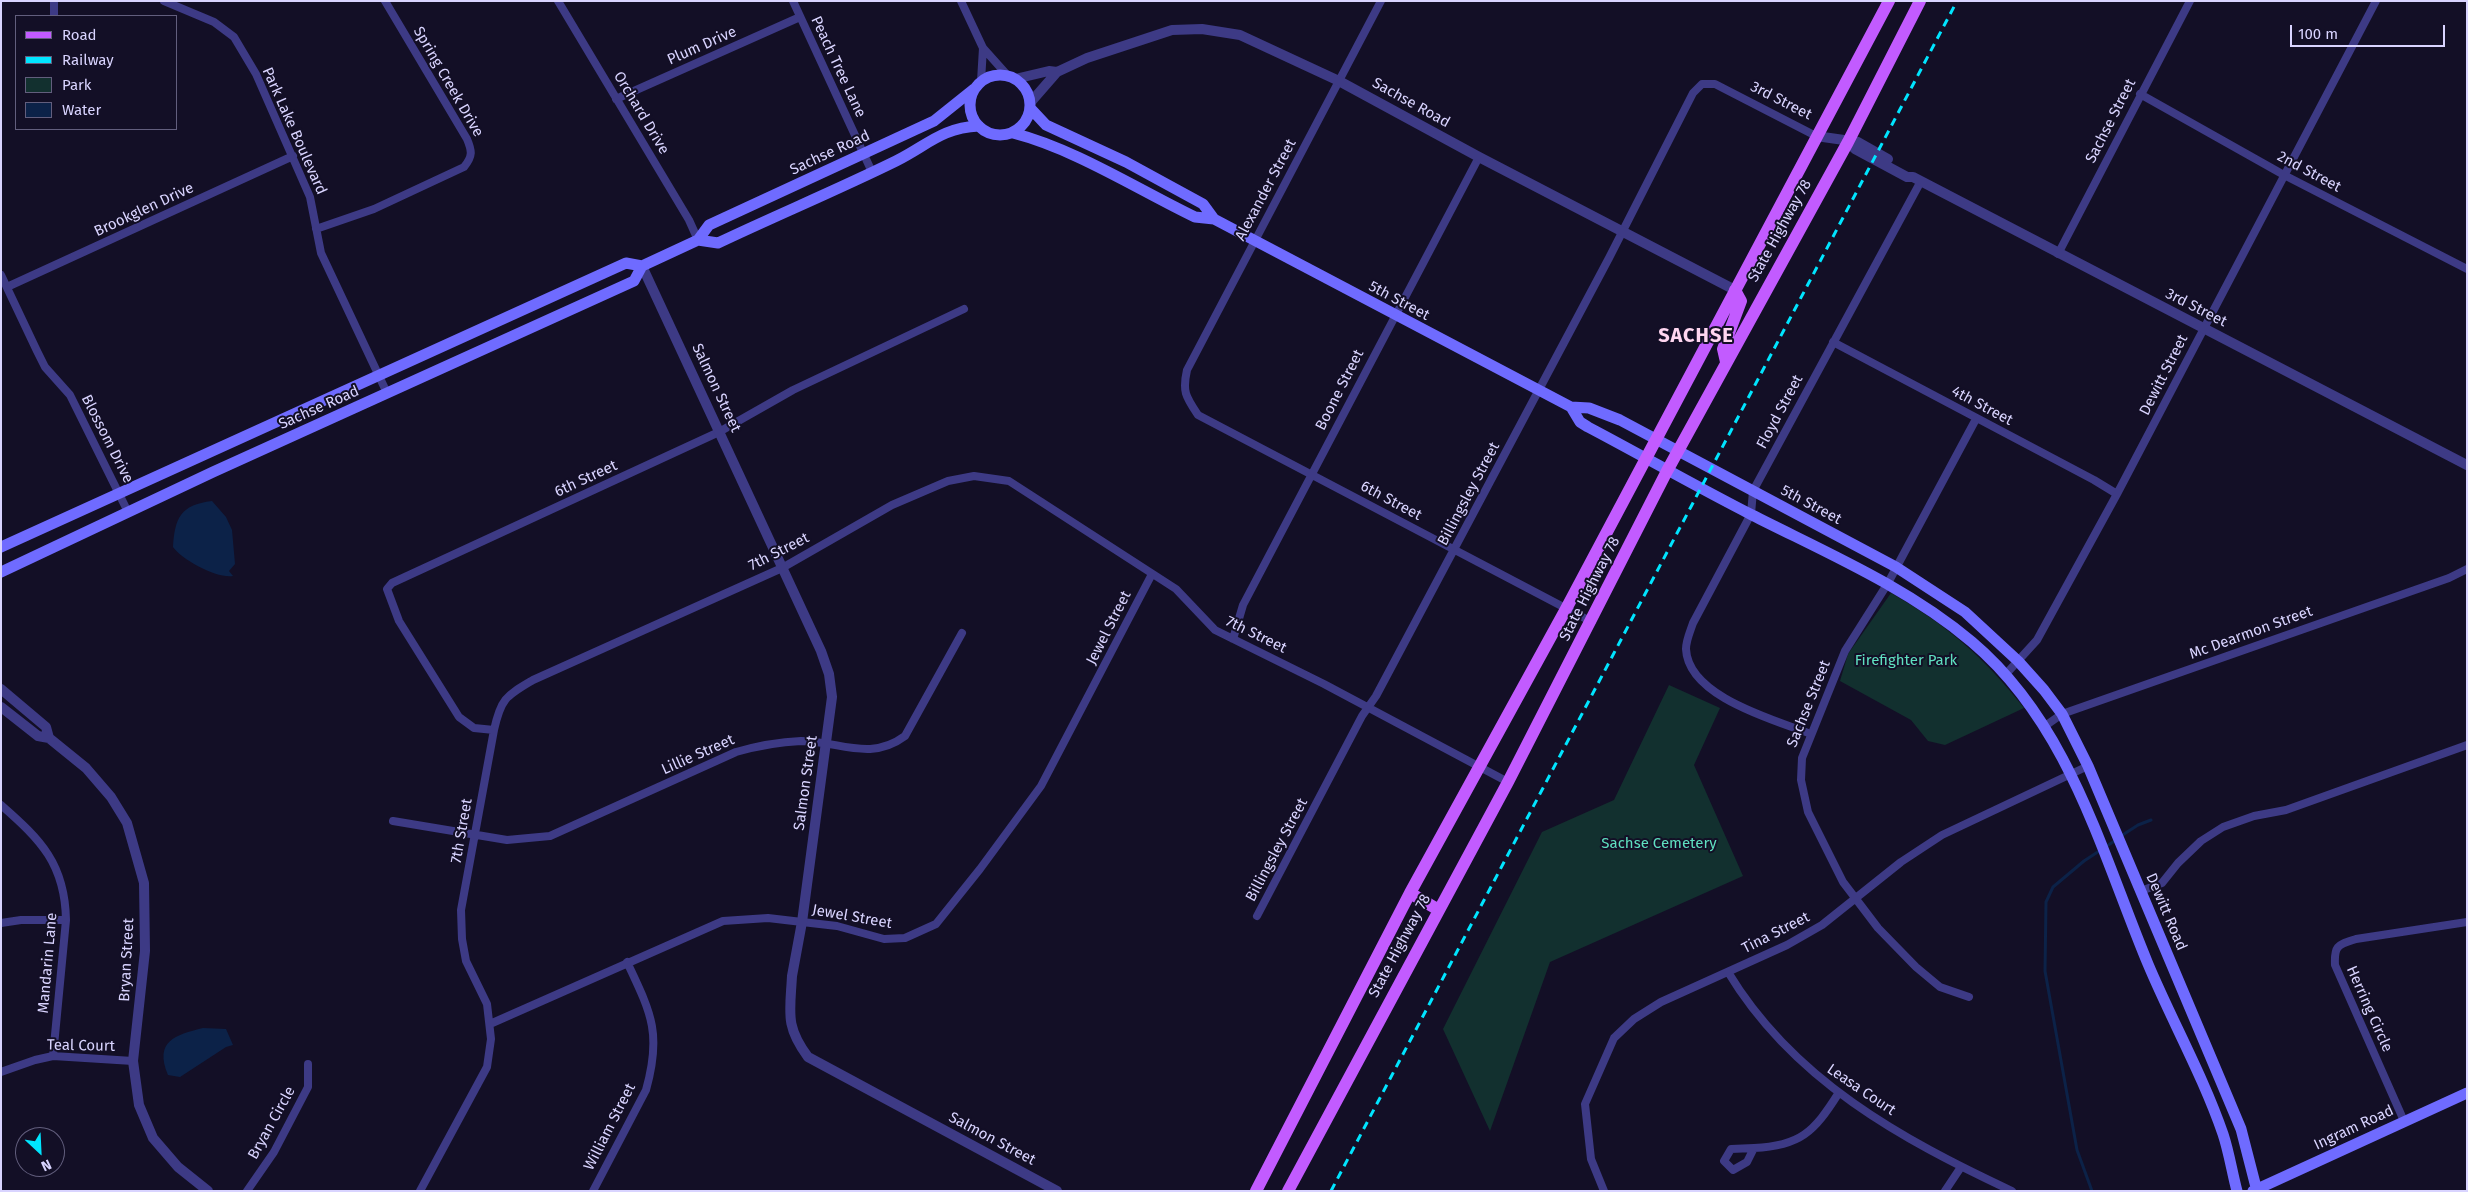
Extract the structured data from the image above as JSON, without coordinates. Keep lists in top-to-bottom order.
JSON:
{
  "streets": {
    "main road": [
      "Sachse Road",
      "State Highway 78",
      "5th Street",
      "Dewitt Road",
      "Ingram Road"
    ],
    "street": [
      "Plum Drive",
      "Peach Tree Lane",
      "Spring Creek Drive",
      "3rd Street",
      "Orchard Drive",
      "Sachse Street",
      "Park Lake Boulevard",
      "2nd Street",
      "Alexander Street",
      "Brookglen Drive",
      "Dewitt Street",
      "Salmon Street",
      "Boone Street",
      "4th Street",
      "Floyd Street",
      "Blossom Drive",
      "6th Street",
      "Billingsley Street",
      "7th Street",
      "Jewel Street",
      "Mc Dearmon Street",
      "Lillie Street",
      "Tina Street",
      "Bryan Street",
      "Mandarin Lane",
      "Herring Circle",
      "Teal Court",
      "Leasa Court",
      "Bryan Circle",
      "William Street"
    ]
  },
  "crossings": [
    ["Plum Drive", "Peach Tree Lane"],
    ["Plum Drive", "Orchard Drive"],
    ["Peach Tree Lane", "Sachse Road"],
    ["Spring Creek Drive", "Park Lake Boulevard"],
    ["3rd Street", "Sachse Street"],
    ["3rd Street", "State Highway 78"],
    ["3rd Street", "Dewitt Street"],
    ["3rd Street", "Floyd Street"],
    ["3rd Street", "Billingsley Street"],
    ["Sachse Road", "Orchard Drive"],
    ["Sachse Road", "Park Lake Boulevard"],
    ["Sachse Road", "Alexander Street"],
    ["Sachse Road", "State Highway 78"],
    ["Sachse Road", "5th Street"],
    ["Sachse Road", "Salmon Street"],
    ["Sachse Road", "Boone Street"],
    ["Sachse Road", "Blossom Drive"],
    ["Sachse Road", "Billingsley Street"],
    ["Sachse Street", "2nd Street"],
    ["Sachse Street", "5th Street"],
    ["Sachse Street", "4th Street"],
    ["Sachse Street", "Floyd Street"],
    ["Sachse Street", "Tina Street"],
    ["Park Lake Boulevard", "Brookglen Drive"],
    ["2nd Street", "Dewitt Street"],
    ["Alexander Street", "5th Street"],
    ["Alexander Street", "6th Street"],
    ["Brookglen Drive", "Blossom Drive"],
    ["State Highway 78", "5th Street"],
    ["State Highway 78", "6th Street"],
    ["State Highway 78", "7th Street"],
    ["5th Street", "Dewitt Street"],
    ["5th Street", "Boone Street"],
    ["5th Street", "Floyd Street"],
    ["5th Street", "Billingsley Street"],
    ["5th Street", "Dewitt Road"],
    ["Dewitt Street", "4th Street"],
    ["Dewitt Street", "Dewitt Road"],
    ["Salmon Street", "6th Street"],
    ["Salmon Street", "7th Street"],
    ["Salmon Street", "Jewel Street"],
    ["Salmon Street", "Lillie Street"],
    ["Boone Street", "6th Street"],
    ["Boone Street", "7th Street"],
    ["4th Street", "Floyd Street"],
    ["6th Street", "Billingsley Street"],
    ["6th Street", "7th Street"],
    ["Billingsley Street", "7th Street"],
    ["7th Street", "Jewel Street"],
    ["7th Street", "Lillie Street"],
    ["Jewel Street", "William Street"],
    ["Mc Dearmon Street", "Dewitt Road"],
    ["Dewitt Road", "Tina Street"],
    ["Dewitt Road", "Ingram Road"],
    ["Tina Street", "Leasa Court"],
    ["Bryan Street", "Teal Court"],
    ["Mandarin Lane", "Teal Court"],
    ["Herring Circle", "Ingram Road"]
  ],
  "districts": ["SACHSE"],
  "parks": ["Firefighter Park", "Sachse Cemetery"],
  "legend": [
    "Road",
    "Railway",
    "Park",
    "Water"
  ],
  "scale_bar": "100 m",
  "north": "bottom right"
}
